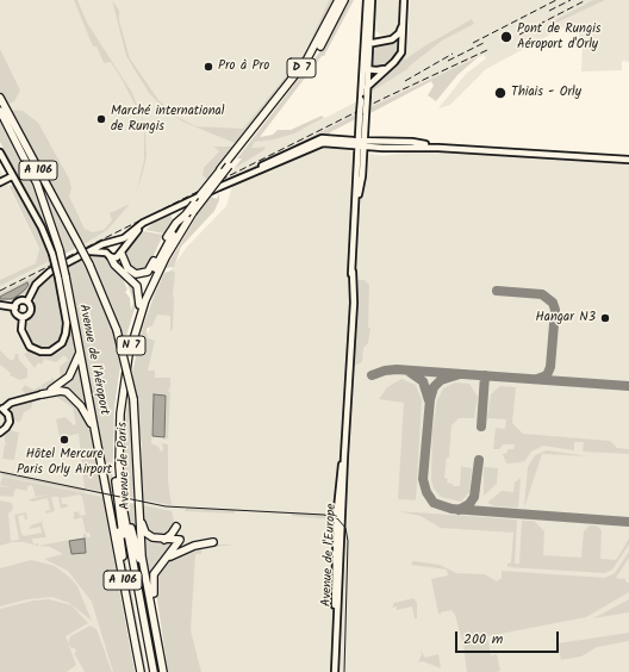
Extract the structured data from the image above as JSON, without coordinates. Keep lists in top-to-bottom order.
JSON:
{
  "streets": {
    "highway": [
      "D 7",
      "A 106",
      "N 7",
      "Avenue de l'Aéroport",
      "Avenue de Paris"
    ],
    "main road": ["Avenue de l'Europe"]
  },
  "crossings": [
    ["D 7", "N 7"],
    ["A 106", "Avenue de l'Aéroport"]
  ],
  "places": [
    "Pont de Rungis Aéroport d'Orly",
    "Pro à Pro",
    "Thiais - Orly",
    "Marché international de Rungis",
    "Hangar N3",
    "Hôtel Mercure Paris Orly Airport"
  ],
  "scale_bar": "200 m"
}
